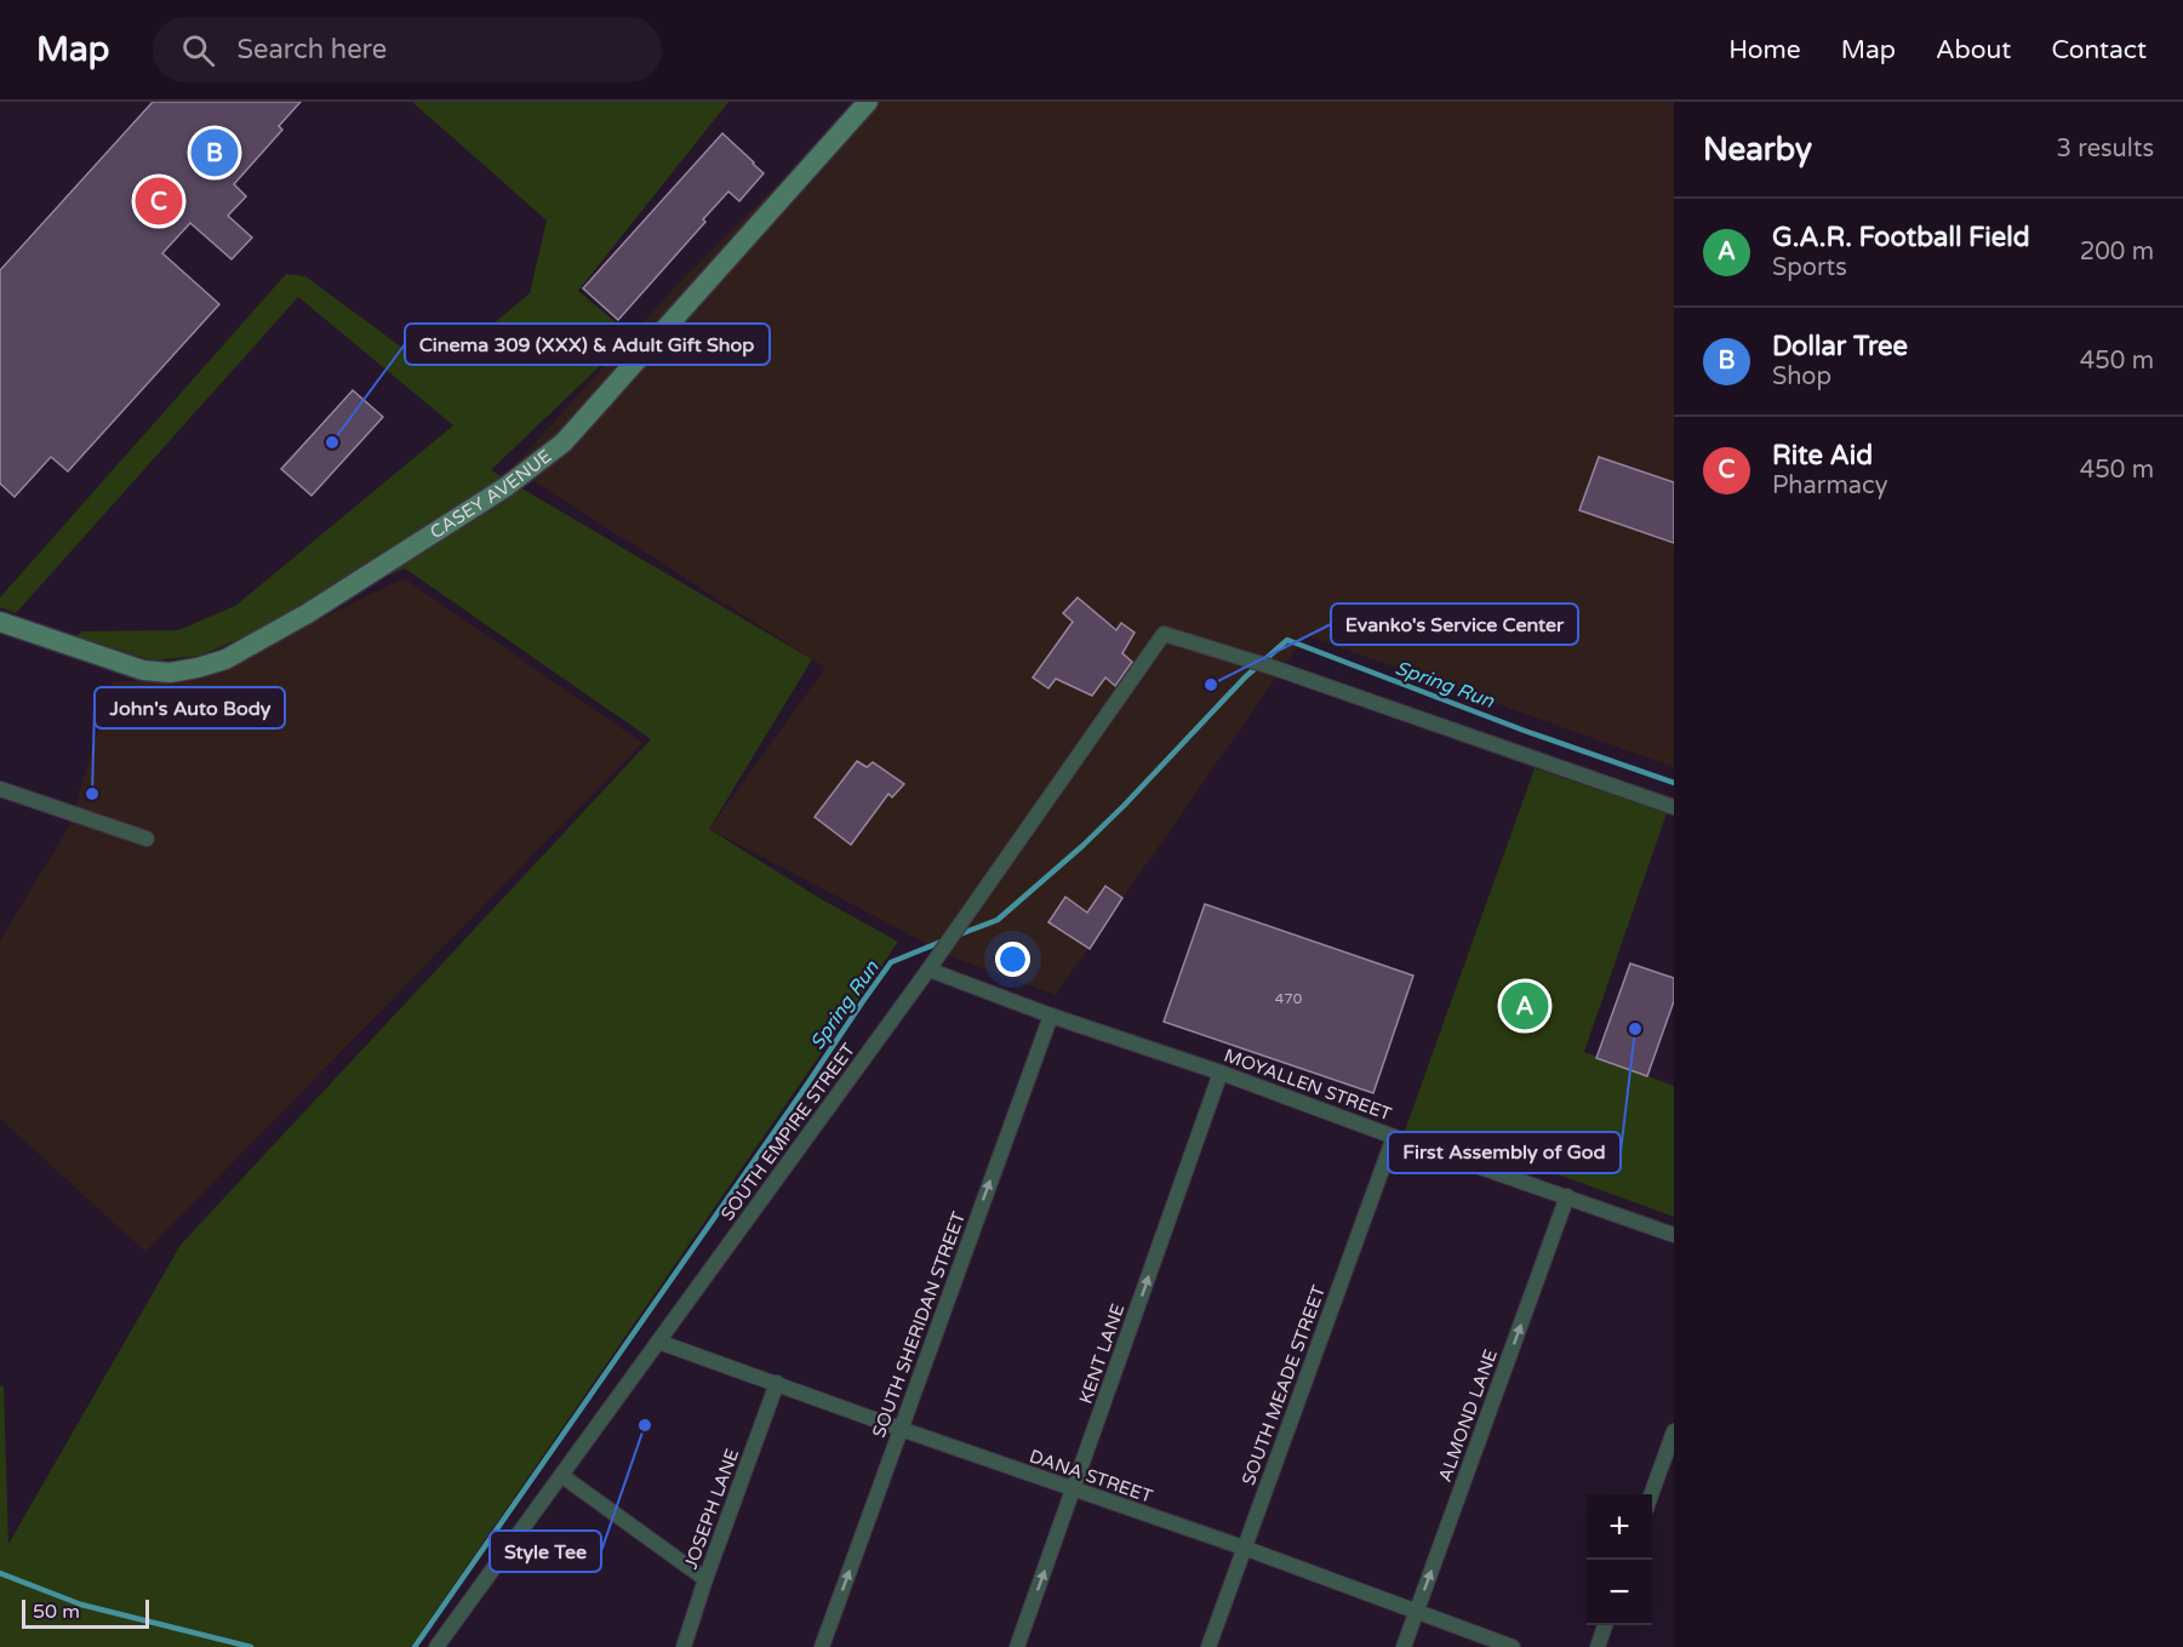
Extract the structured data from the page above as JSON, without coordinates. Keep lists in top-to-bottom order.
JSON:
{
  "streets": {
    "street": [
      "CASEY AVENUE",
      "MOYALLEN STREET",
      "SOUTH EMPIRE STREET",
      "SOUTH SHERIDAN STREET",
      "KENT LANE",
      "SOUTH MEADE STREET",
      "ALMOND LANE",
      "DANA STREET",
      "JOSEPH LANE"
    ]
  },
  "crossings": [
    ["MOYALLEN STREET", "SOUTH EMPIRE STREET"],
    ["MOYALLEN STREET", "SOUTH SHERIDAN STREET"],
    ["MOYALLEN STREET", "KENT LANE"],
    ["MOYALLEN STREET", "SOUTH MEADE STREET"],
    ["MOYALLEN STREET", "ALMOND LANE"],
    ["SOUTH EMPIRE STREET", "DANA STREET"],
    ["SOUTH SHERIDAN STREET", "DANA STREET"],
    ["KENT LANE", "DANA STREET"],
    ["SOUTH MEADE STREET", "DANA STREET"],
    ["ALMOND LANE", "DANA STREET"],
    ["DANA STREET", "JOSEPH LANE"]
  ],
  "one_way": ["SOUTH SHERIDAN STREET", "KENT LANE", "ALMOND LANE"],
  "water": ["Spring Run"],
  "places": [
    "Cinema 309 (XXX) & Adult Gift Shop",
    "Evanko's Service Center",
    "John's Auto Body",
    "First Assembly of God",
    "Style Tee"
  ],
  "house_numbers": ["470"],
  "scale_bar": "50 m",
  "page": {
    "header": "Map",
    "search": "Search here",
    "nav": [
      "Home",
      "Map",
      "About",
      "Contact"
    ],
    "heading": ["Nearby", "3 results"],
    "pins": ["B", "C", "A"],
    "list": [
      {
        "mark": "A",
        "name": "G.A.R. Football Field",
        "note": "Sports",
        "value": "200 m"
      },
      {
        "mark": "B",
        "name": "Dollar Tree",
        "note": "Shop",
        "value": "450 m"
      },
      {
        "mark": "C",
        "name": "Rite Aid",
        "note": "Pharmacy",
        "value": "450 m"
      }
    ],
    "map_buttons": ["+", "−"],
    "scale": "50 m"
  }
}
